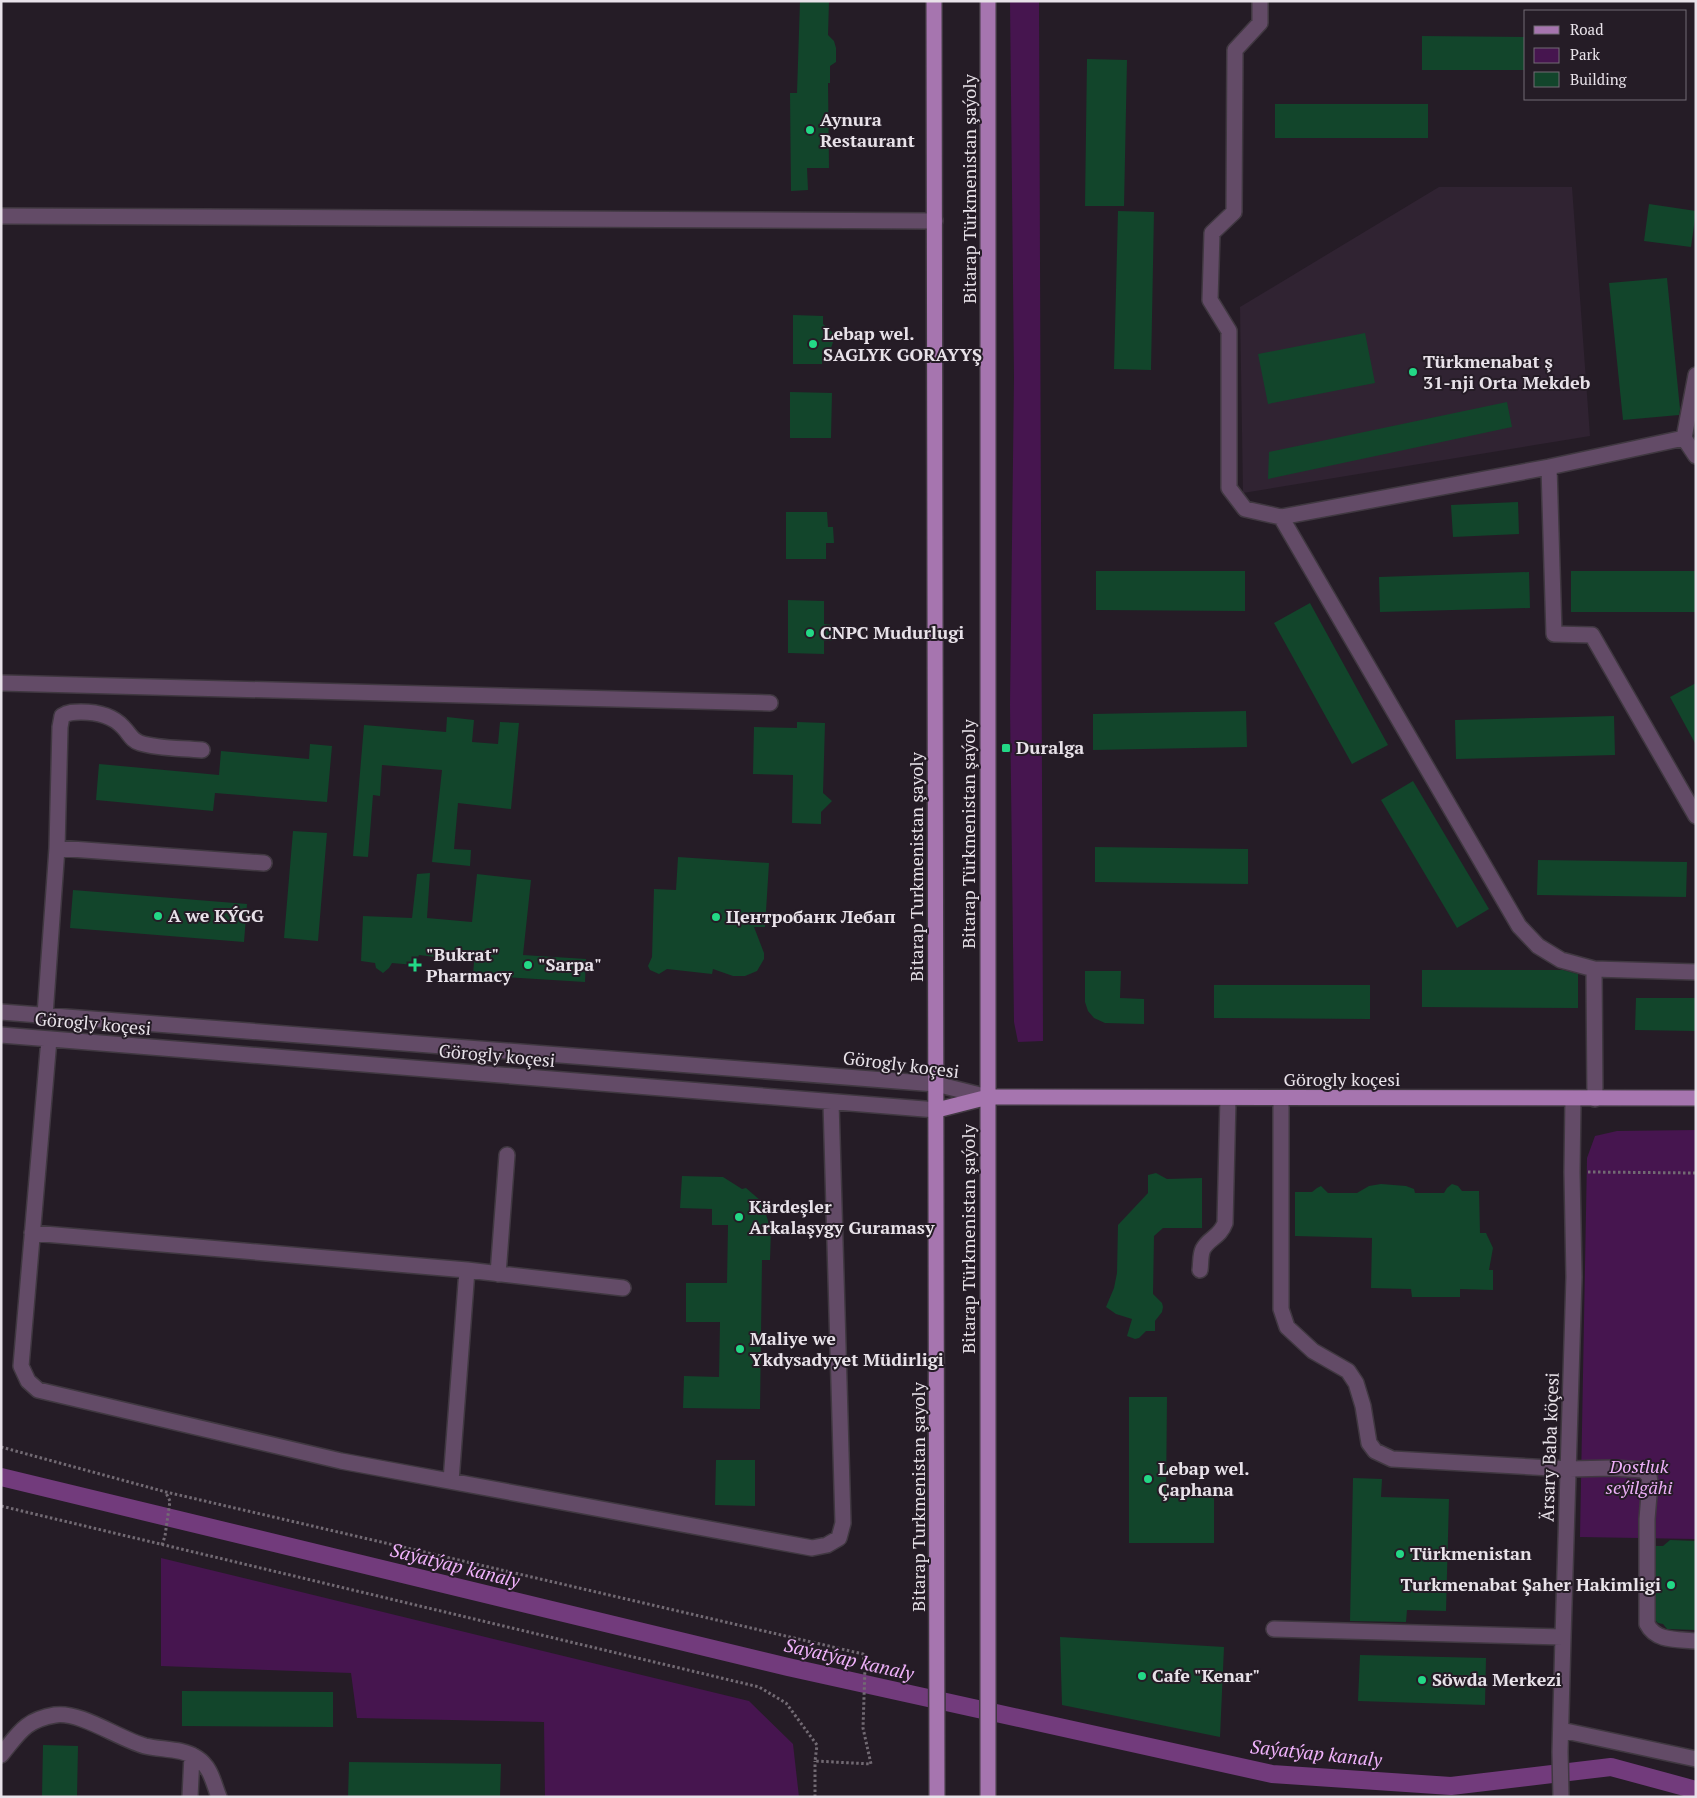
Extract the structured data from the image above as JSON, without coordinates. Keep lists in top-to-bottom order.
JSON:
{
  "streets": {
    "main road": ["Bitarap Türkmenistan şaýoly", "Bitarap Turkmenistan şayoly", "Görogly koçesi"],
    "street": ["Ärsary Baba köçesi"]
  },
  "crossings": [
    ["Bitarap Türkmenistan şaýoly", "Görogly koçesi"],
    ["Bitarap Turkmenistan şayoly", "Görogly koçesi"],
    ["Görogly koçesi", "Ärsary Baba köçesi"]
  ],
  "water": ["Saýatýap kanaly"],
  "parks": ["Dostluk seýilgähi"],
  "places": {
    "other": [
      "Aynura Restaurant",
      "Lebap wel. SAGLYK GORAYYŞ",
      "Türkmenabat ş 31-nji Orta Mekdeb",
      "CNPC Mudurlugi",
      "A we KÝGG",
      "Центробанк Лебап",
      "\"Sarpa\"",
      "Kärdeşler Arkalaşygy Guramasy",
      "Maliye we Ykdysadyyet Müdirligi",
      "Lebap wel. Çaphana",
      "Türkmenistan",
      "Turkmenabat Şaher Hakimligi",
      "Cafe \"Kenar\"",
      "Söwda Merkezi"
    ],
    "transit": ["Duralga"],
    "health": ["\"Bukrat\" Pharmacy"]
  },
  "legend": ["Road", "Park", "Building"]
}
